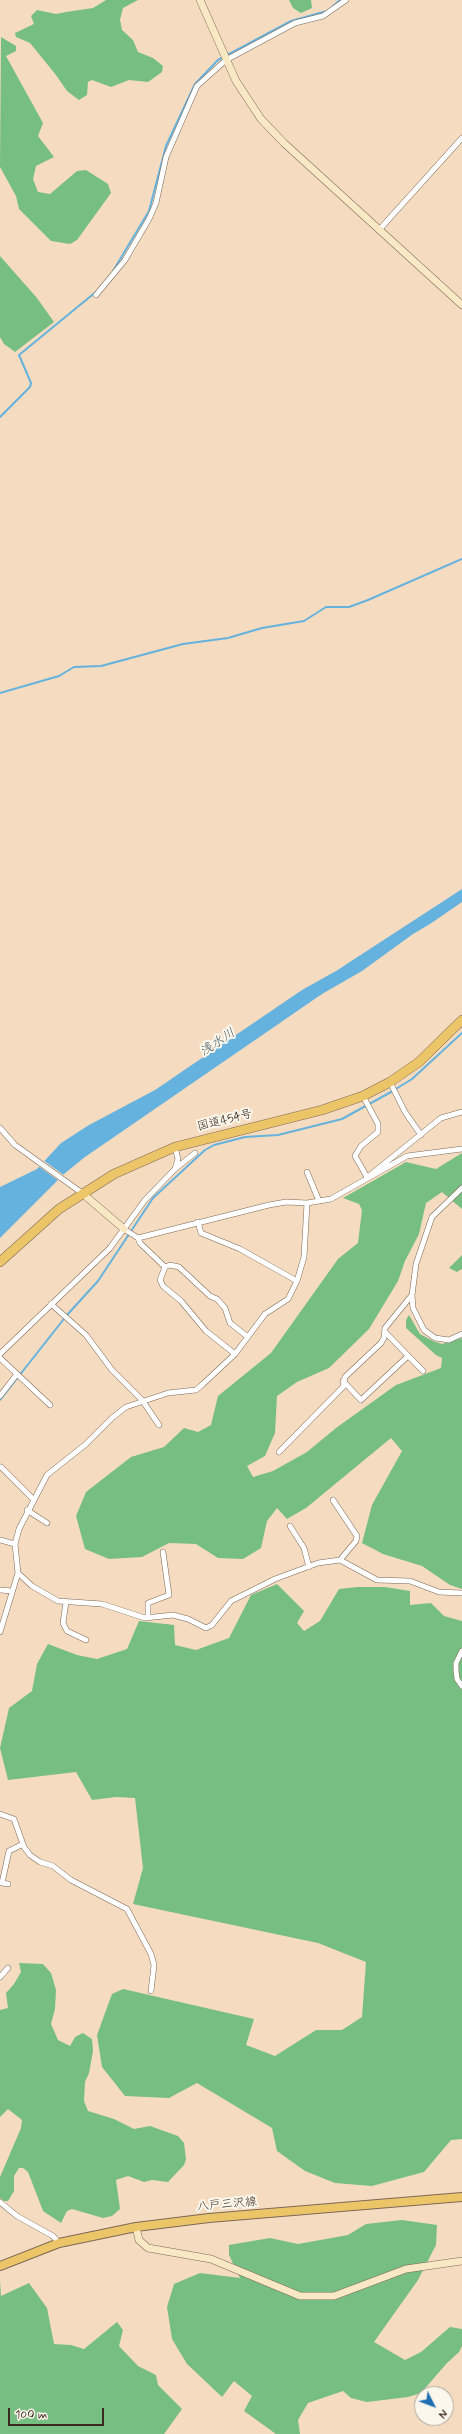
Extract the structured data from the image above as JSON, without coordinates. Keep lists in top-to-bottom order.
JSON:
{
  "streets": {
    "highway": ["国道454号"],
    "main road": ["八戸三沢線"]
  },
  "water": ["浅水川"],
  "scale_bar": "100 m",
  "north": "bottom right"
}
